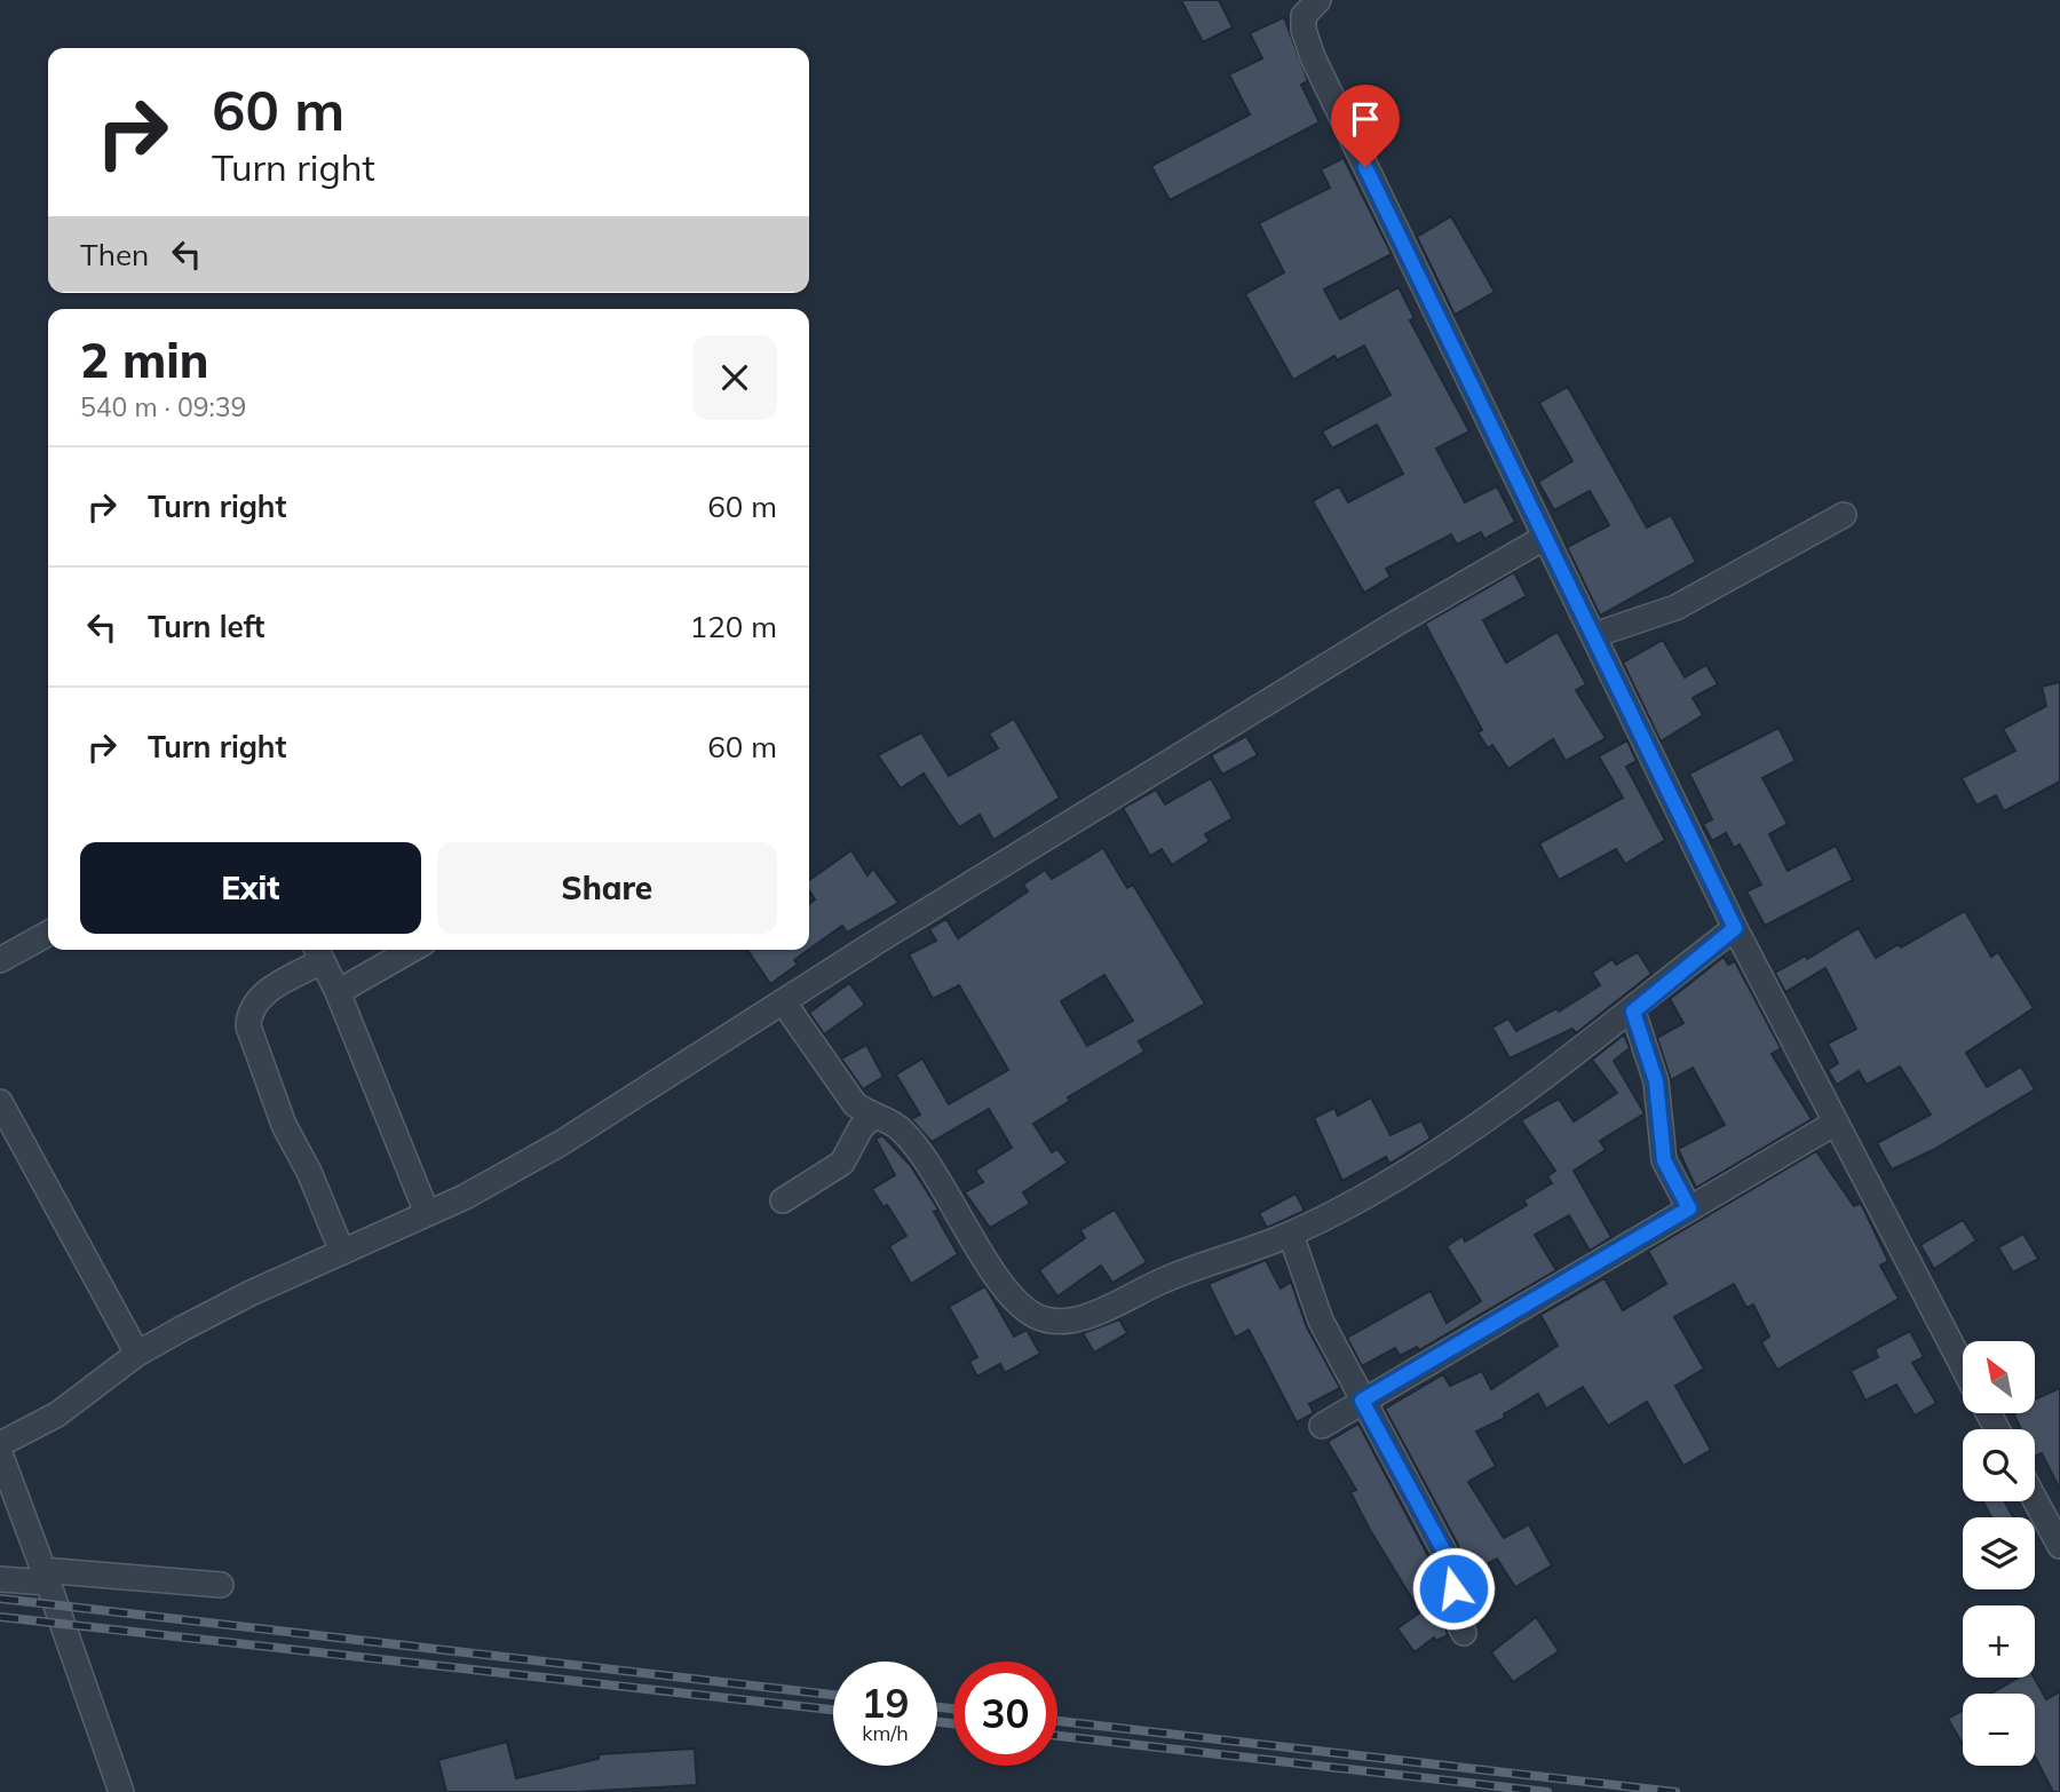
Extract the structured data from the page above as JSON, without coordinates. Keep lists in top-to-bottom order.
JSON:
{
  "north": "top left",
  "page": {
    "turn": ["60 m", "Turn right"],
    "then": "Then",
    "heading": ["2 min", "540 m · 09:39"],
    "list": [
      {
        "name": "Turn right",
        "value": "60 m"
      },
      {
        "name": "Turn left",
        "value": "120 m"
      },
      {
        "name": "Turn right",
        "value": "60 m"
      }
    ],
    "buttons": ["Exit", "Share"],
    "map_buttons": ["+", "−"],
    "speed": "19 km/h",
    "limit": "30"
  }
}
